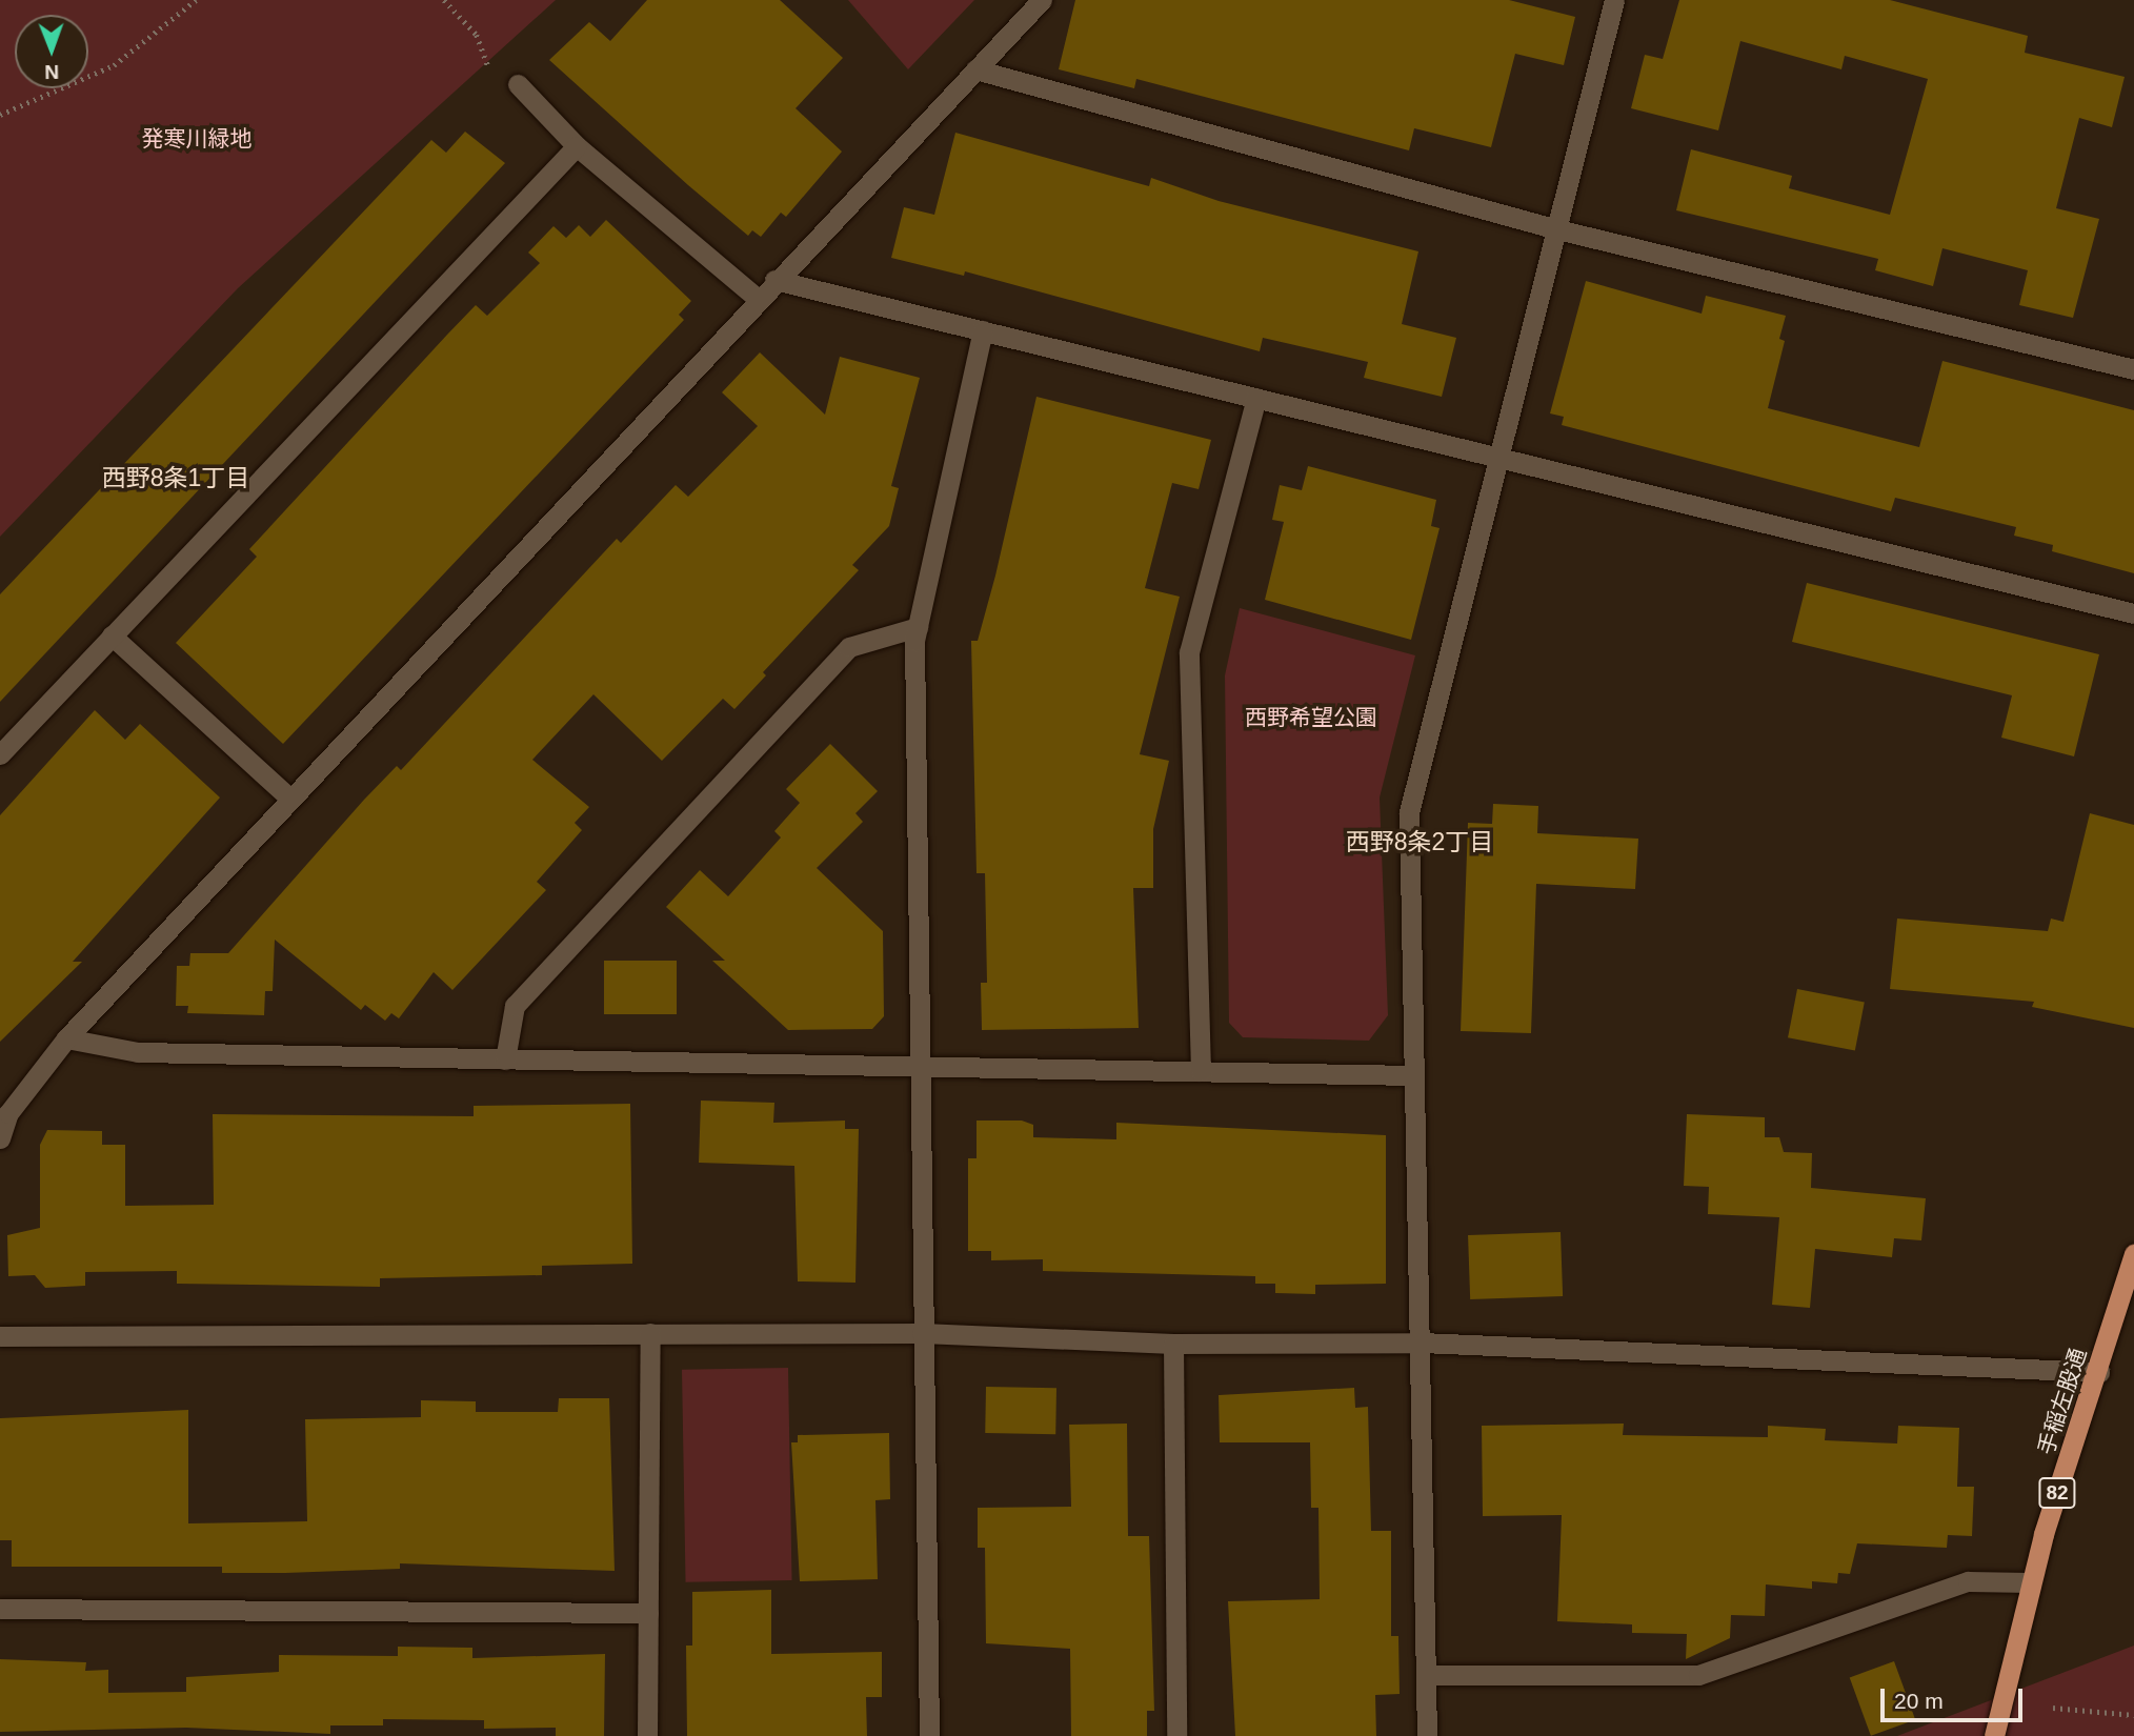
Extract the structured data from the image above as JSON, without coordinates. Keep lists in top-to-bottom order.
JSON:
{
  "streets": {
    "main road": ["手稲左股通", "82"]
  },
  "districts": ["西野8条1丁目", "西野8条2丁目"],
  "parks": ["発寒川緑地", "西野希望公園"],
  "scale_bar": "20 m",
  "north": "bottom"
}
